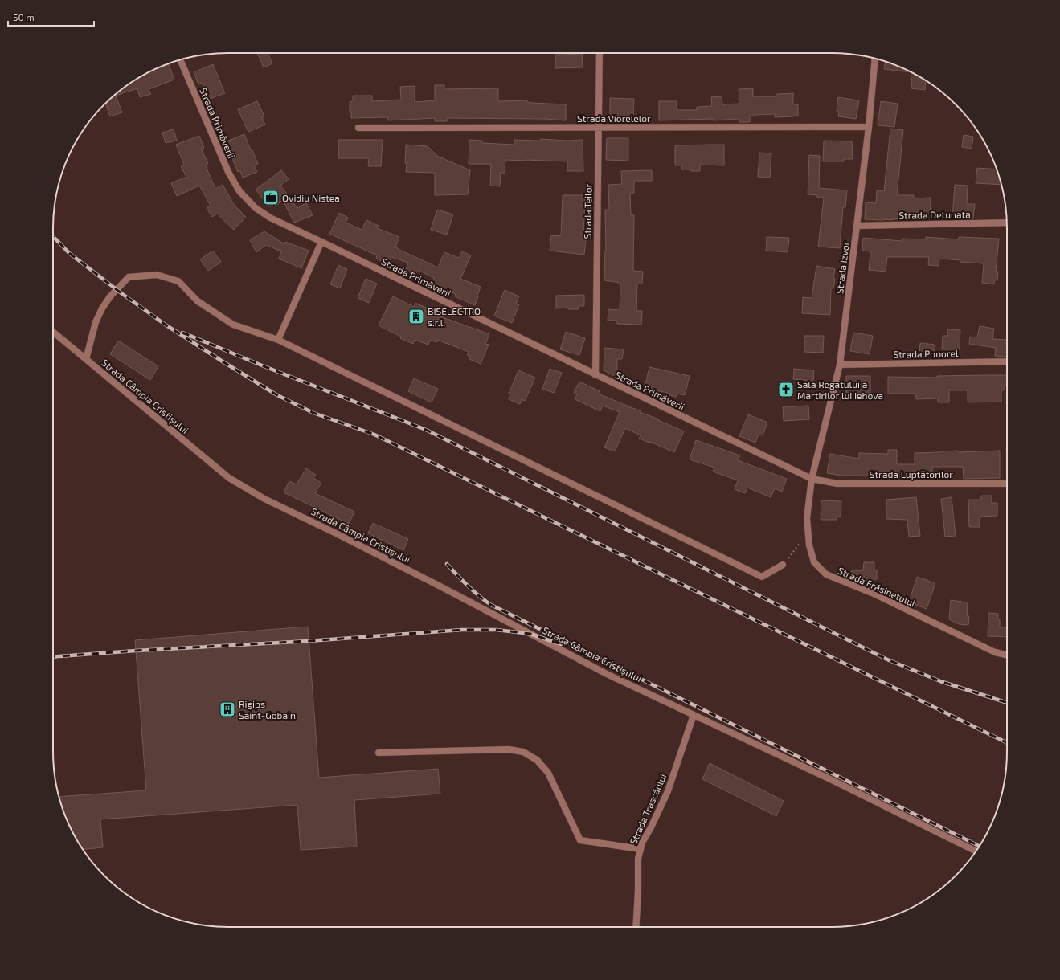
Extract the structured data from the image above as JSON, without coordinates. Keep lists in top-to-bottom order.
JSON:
{
  "streets": {
    "street": [
      "Strada Viorelelor",
      "Strada Primăverii",
      "Strada Teilor",
      "Strada Detunata",
      "Strada Izvor",
      "Strada Ponorel",
      "Strada Câmpia Cristișului",
      "Strada Luptătorilor",
      "Strada Frăsinetului",
      "Strada Trascăului"
    ]
  },
  "crossings": [
    ["Strada Viorelelor", "Strada Teilor"],
    ["Strada Viorelelor", "Strada Izvor"],
    ["Strada Primăverii", "Strada Teilor"],
    ["Strada Primăverii", "Strada Izvor"],
    ["Strada Primăverii", "Strada Luptătorilor"],
    ["Strada Primăverii", "Strada Frăsinetului"],
    ["Strada Detunata", "Strada Izvor"],
    ["Strada Izvor", "Strada Ponorel"],
    ["Strada Izvor", "Strada Luptătorilor"],
    ["Strada Izvor", "Strada Frăsinetului"],
    ["Strada Câmpia Cristișului", "Strada Trascăului"],
    ["Strada Luptătorilor", "Strada Frăsinetului"]
  ],
  "places": {
    "office": ["Ovidiu Nistea"],
    "building": ["BISELECTRO s.r.l.", "Rigips Saint-Gobain"],
    "church": ["Sala Regatului a Martirilor lui Iehova"]
  },
  "scale_bar": "50 m"
}
